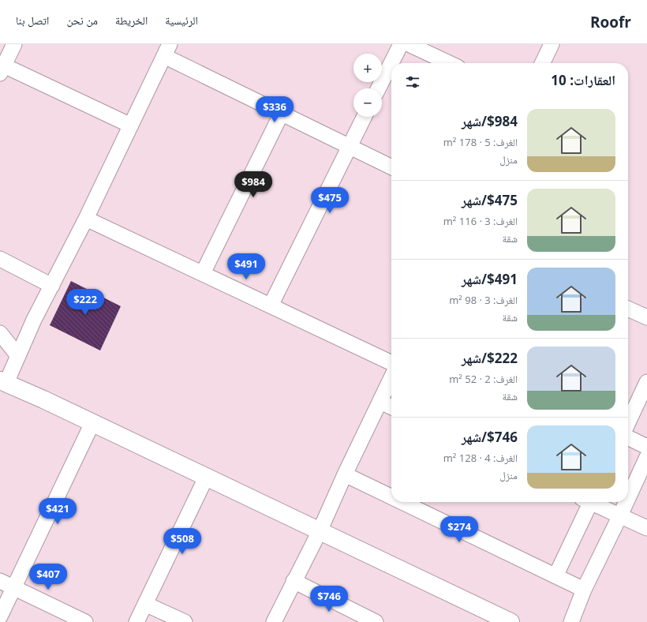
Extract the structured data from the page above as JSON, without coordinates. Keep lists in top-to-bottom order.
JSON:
{
  "page": {
    "header": "Roofr",
    "nav": [
      "الرئيسية",
      "الخريطة",
      "من نحن",
      "اتصل بنا"
    ],
    "map_buttons": ["+", "−"],
    "heading": "العقارات: 10",
    "price": [
      "$336",
      "$984",
      "$475",
      "$491",
      "$222",
      "$421",
      "$274",
      "$508",
      "$407",
      "$746"
    ],
    "list": [
      {
        "name": "$984/شهر",
        "note": "الغرف: 5 · 178 m² · منزل"
      },
      {
        "name": "$475/شهر",
        "note": "الغرف: 3 · 116 m² · شقة"
      },
      {
        "name": "$491/شهر",
        "note": "الغرف: 3 · 98 m² · شقة"
      },
      {
        "name": "$222/شهر",
        "note": "الغرف: 2 · 52 m² · شقة"
      },
      {
        "name": "$746/شهر",
        "note": "الغرف: 4 · 128 m² · منزل"
      }
    ]
  }
}
